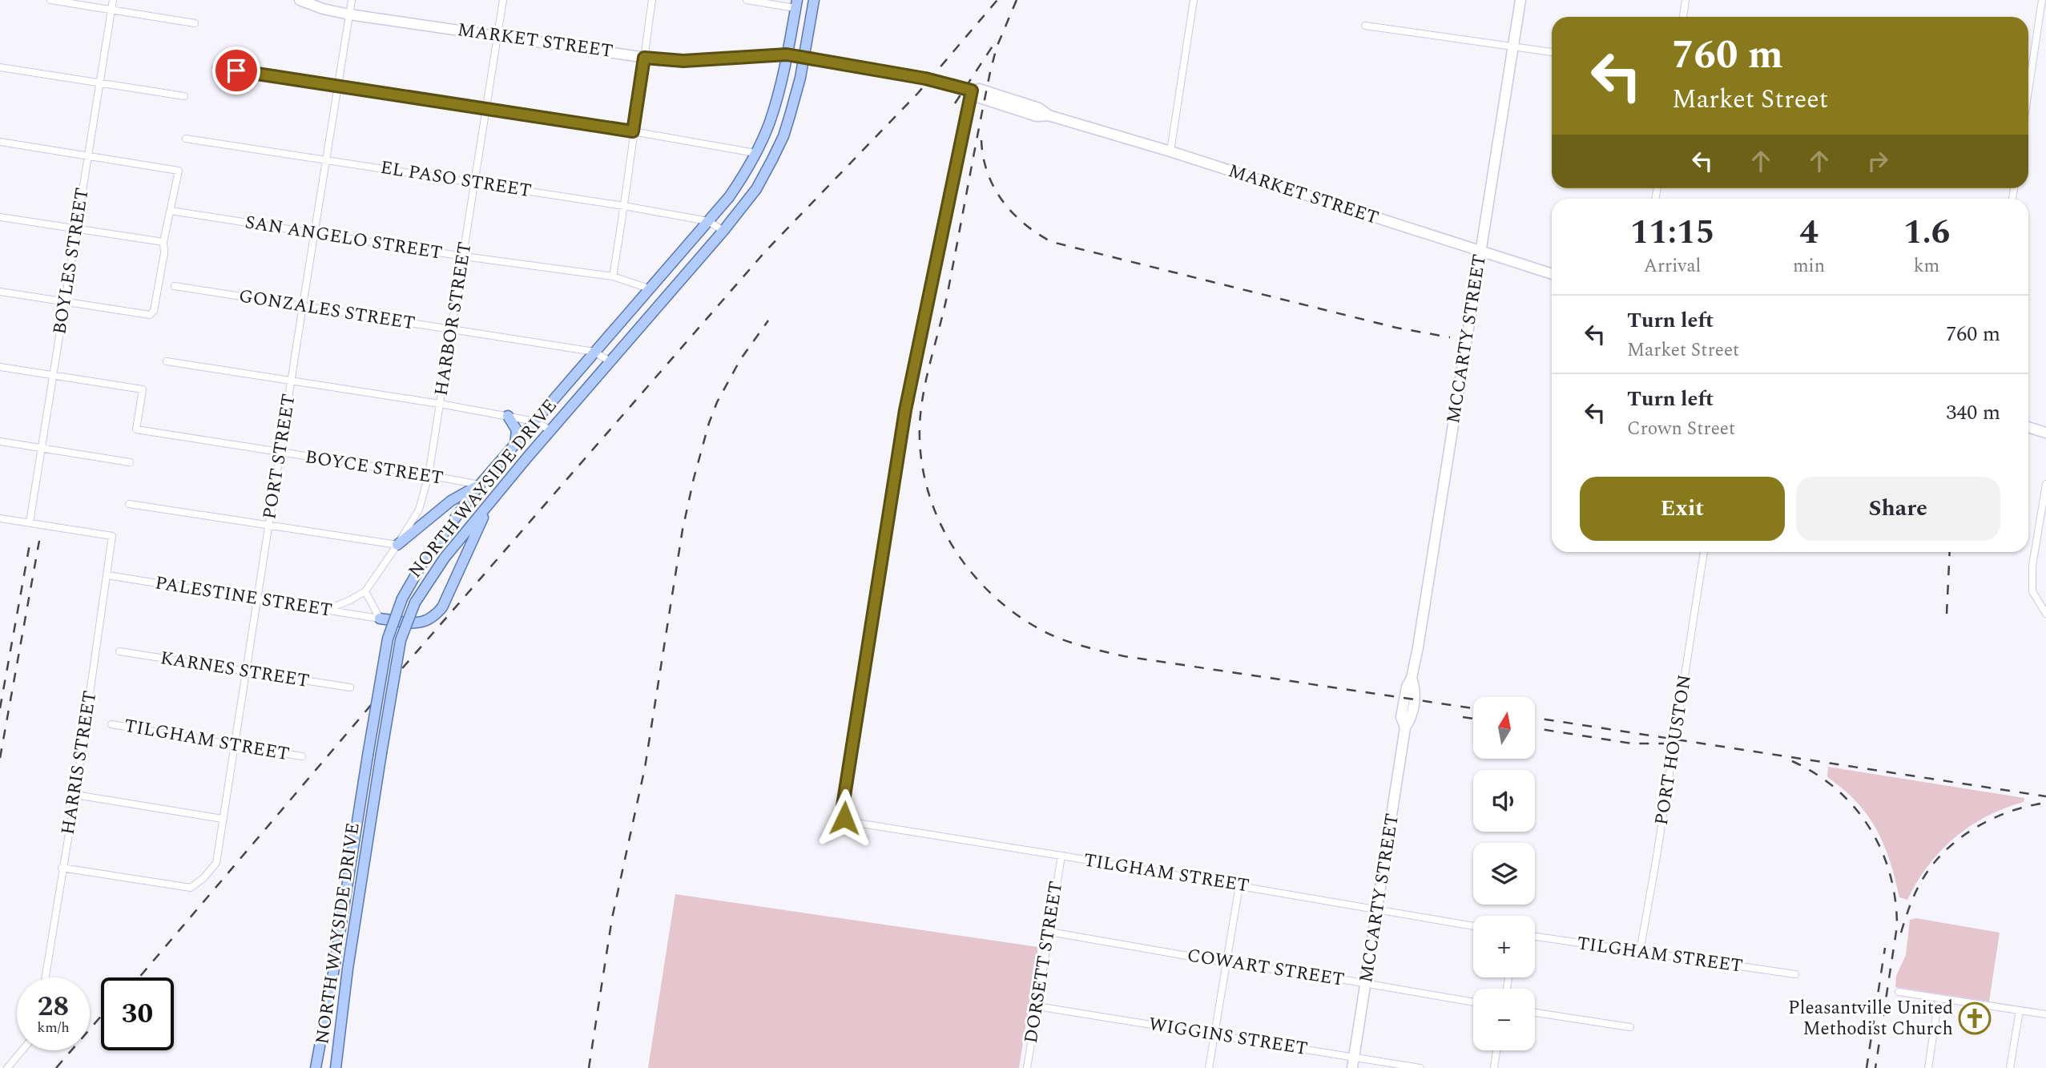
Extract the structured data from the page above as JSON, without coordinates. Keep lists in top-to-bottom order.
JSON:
{
  "streets": {
    "main road": ["NORTH WAYSIDE DRIVE"],
    "street": [
      "MARKET STREET",
      "EL PASO STREET",
      "SAN ANGELO STREET",
      "BOYLES STREET",
      "GONZALES STREET",
      "HARBOR STREET",
      "MCCARTY STREET",
      "PORT STREET",
      "BOYCE STREET",
      "PALESTINE STREET",
      "KARNES STREET",
      "TILGHAM STREET",
      "PORT HOUSTON",
      "HARRIS STREET",
      "DORSETT STREET",
      "COWART STREET",
      "WIGGINS STREET"
    ]
  },
  "crossings": [
    ["MARKET STREET", "HARBOR STREET"],
    ["MARKET STREET", "MCCARTY STREET"],
    ["MARKET STREET", "PORT STREET"],
    ["MARKET STREET", "NORTH WAYSIDE DRIVE"],
    ["MARKET STREET", "TILGHAM STREET"],
    ["EL PASO STREET", "HARBOR STREET"],
    ["EL PASO STREET", "PORT STREET"],
    ["EL PASO STREET", "NORTH WAYSIDE DRIVE"],
    ["SAN ANGELO STREET", "HARBOR STREET"],
    ["SAN ANGELO STREET", "PORT STREET"],
    ["SAN ANGELO STREET", "NORTH WAYSIDE DRIVE"],
    ["BOYLES STREET", "BOYCE STREET"],
    ["BOYLES STREET", "HARRIS STREET"],
    ["GONZALES STREET", "HARBOR STREET"],
    ["GONZALES STREET", "PORT STREET"],
    ["GONZALES STREET", "NORTH WAYSIDE DRIVE"],
    ["HARBOR STREET", "BOYCE STREET"],
    ["MCCARTY STREET", "TILGHAM STREET"],
    ["MCCARTY STREET", "COWART STREET"],
    ["MCCARTY STREET", "WIGGINS STREET"],
    ["PORT STREET", "BOYCE STREET"],
    ["PORT STREET", "PALESTINE STREET"],
    ["PORT STREET", "KARNES STREET"],
    ["PORT STREET", "TILGHAM STREET"],
    ["PORT STREET", "HARRIS STREET"],
    ["BOYCE STREET", "NORTH WAYSIDE DRIVE"],
    ["PALESTINE STREET", "HARRIS STREET"],
    ["TILGHAM STREET", "PORT HOUSTON"],
    ["TILGHAM STREET", "DORSETT STREET"],
    ["DORSETT STREET", "COWART STREET"],
    ["DORSETT STREET", "WIGGINS STREET"]
  ],
  "places": {
    "church": ["Pleasantville United Methodist Church"]
  },
  "north": "top",
  "page": {
    "turn": ["760 m", "Market Street"],
    "eta": [
      "11:15",
      "Arrival",
      "4",
      "min",
      "1.6",
      "km"
    ],
    "list": [
      {
        "name": "Turn left",
        "note": "Market Street",
        "value": "760 m"
      },
      {
        "name": "Turn left",
        "note": "Crown Street",
        "value": "340 m"
      }
    ],
    "buttons": ["Exit", "Share"],
    "map_buttons": ["+", "−"],
    "speed": "28 km/h",
    "limit": "30"
  }
}
